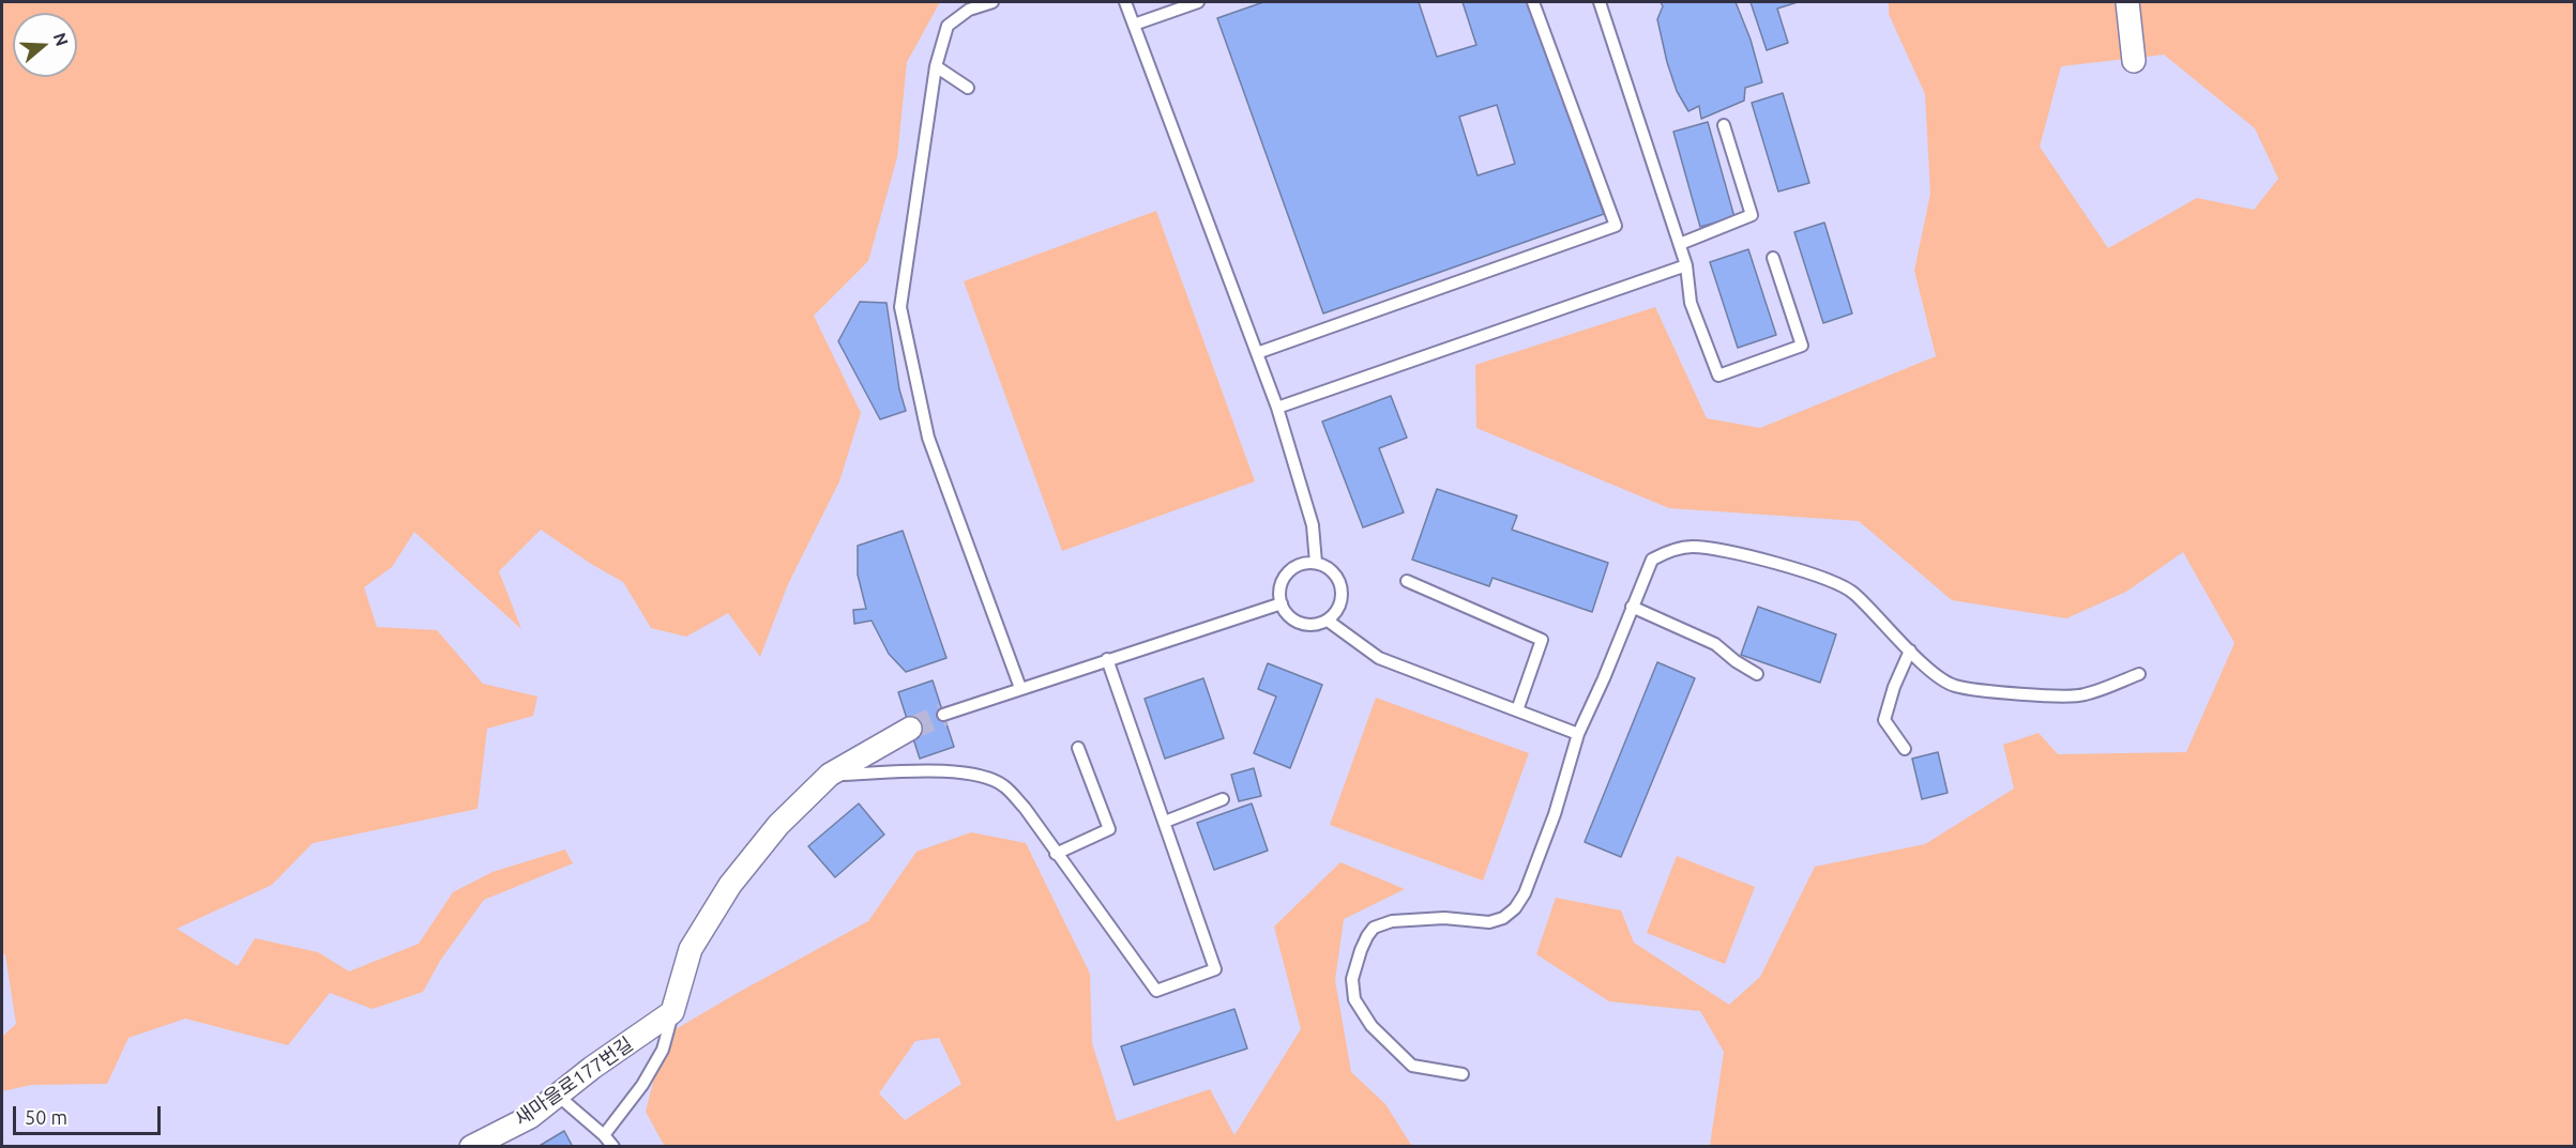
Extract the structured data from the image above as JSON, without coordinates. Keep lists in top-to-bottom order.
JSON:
{
  "streets": {
    "street": ["새마을로177번길"]
  },
  "scale_bar": "50 m",
  "north": "right"
}
